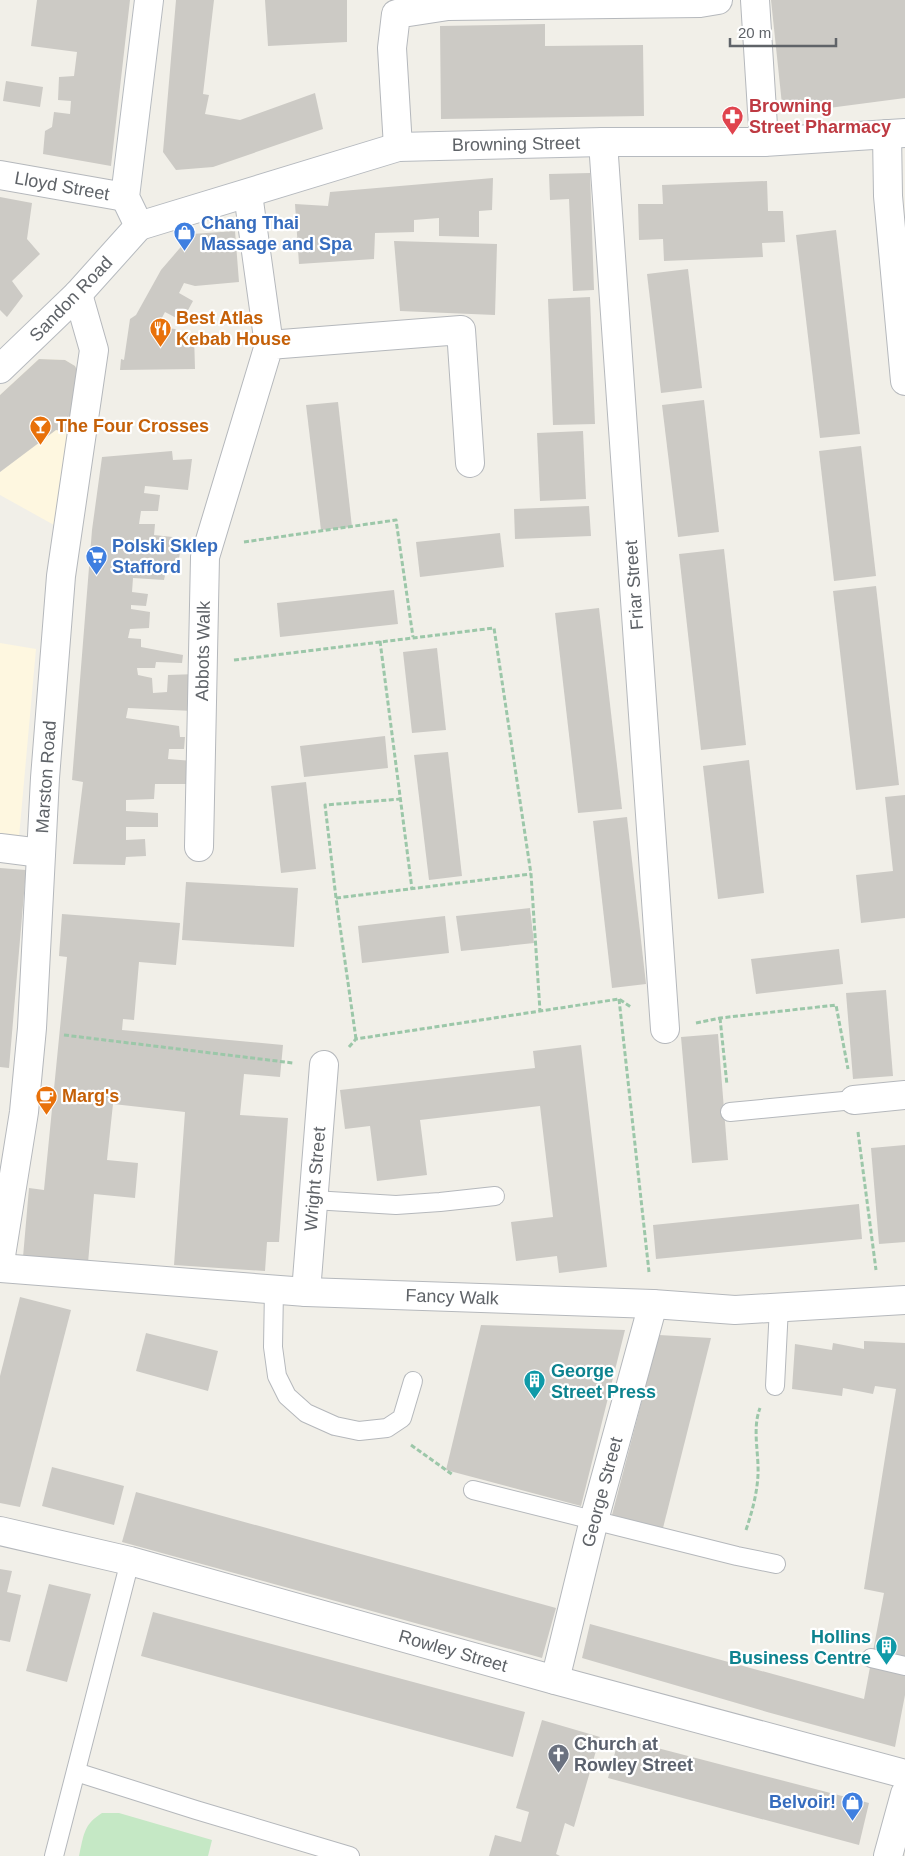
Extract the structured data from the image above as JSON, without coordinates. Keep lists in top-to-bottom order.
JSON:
{
  "streets": {
    "street": [
      "Browning Street",
      "Lloyd Street",
      "Sandon Road",
      "Friar Street",
      "Abbots Walk",
      "Marston Road",
      "Wright Street",
      "Fancy Walk",
      "George Street",
      "Rowley Street"
    ]
  },
  "crossings": [
    ["Browning Street", "Sandon Road"],
    ["Browning Street", "Friar Street"],
    ["Browning Street", "Abbots Walk"],
    ["Sandon Road", "Marston Road"],
    ["Wright Street", "Fancy Walk"],
    ["Fancy Walk", "George Street"],
    ["George Street", "Rowley Street"]
  ],
  "places": {
    "pharmacy": ["Browning Street Pharmacy"],
    "shop": ["Chang Thai Massage and Spa", "Belvoir!"],
    "restaurant": ["Best Atlas Kebab House"],
    "bar": ["The Four Crosses"],
    "supermarket": ["Polski Sklep Stafford"],
    "cafe": ["Marg's"],
    "building": ["George Street Press", "Hollins Business Centre"],
    "church": ["Church at Rowley Street"]
  },
  "scale_bar": "20 m"
}
